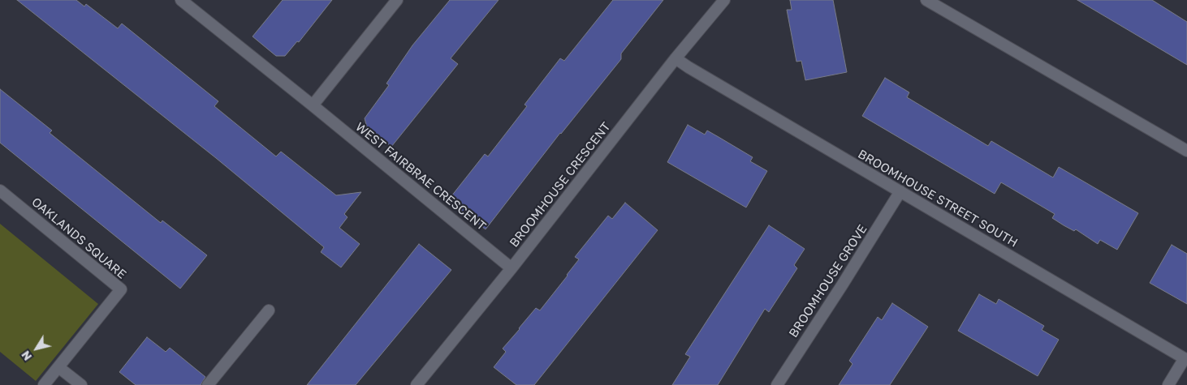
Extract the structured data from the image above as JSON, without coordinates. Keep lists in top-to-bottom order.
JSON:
{
  "streets": {
    "street": [
      "WEST FAIRBRAE CRESCENT",
      "BROOMHOUSE CRESCENT",
      "BROOMHOUSE STREET SOUTH",
      "OAKLANDS SQUARE",
      "BROOMHOUSE GROVE"
    ]
  },
  "crossings": [
    ["WEST FAIRBRAE CRESCENT", "BROOMHOUSE CRESCENT"],
    ["BROOMHOUSE CRESCENT", "BROOMHOUSE STREET SOUTH"],
    ["BROOMHOUSE STREET SOUTH", "BROOMHOUSE GROVE"]
  ],
  "north": "bottom left"
}
